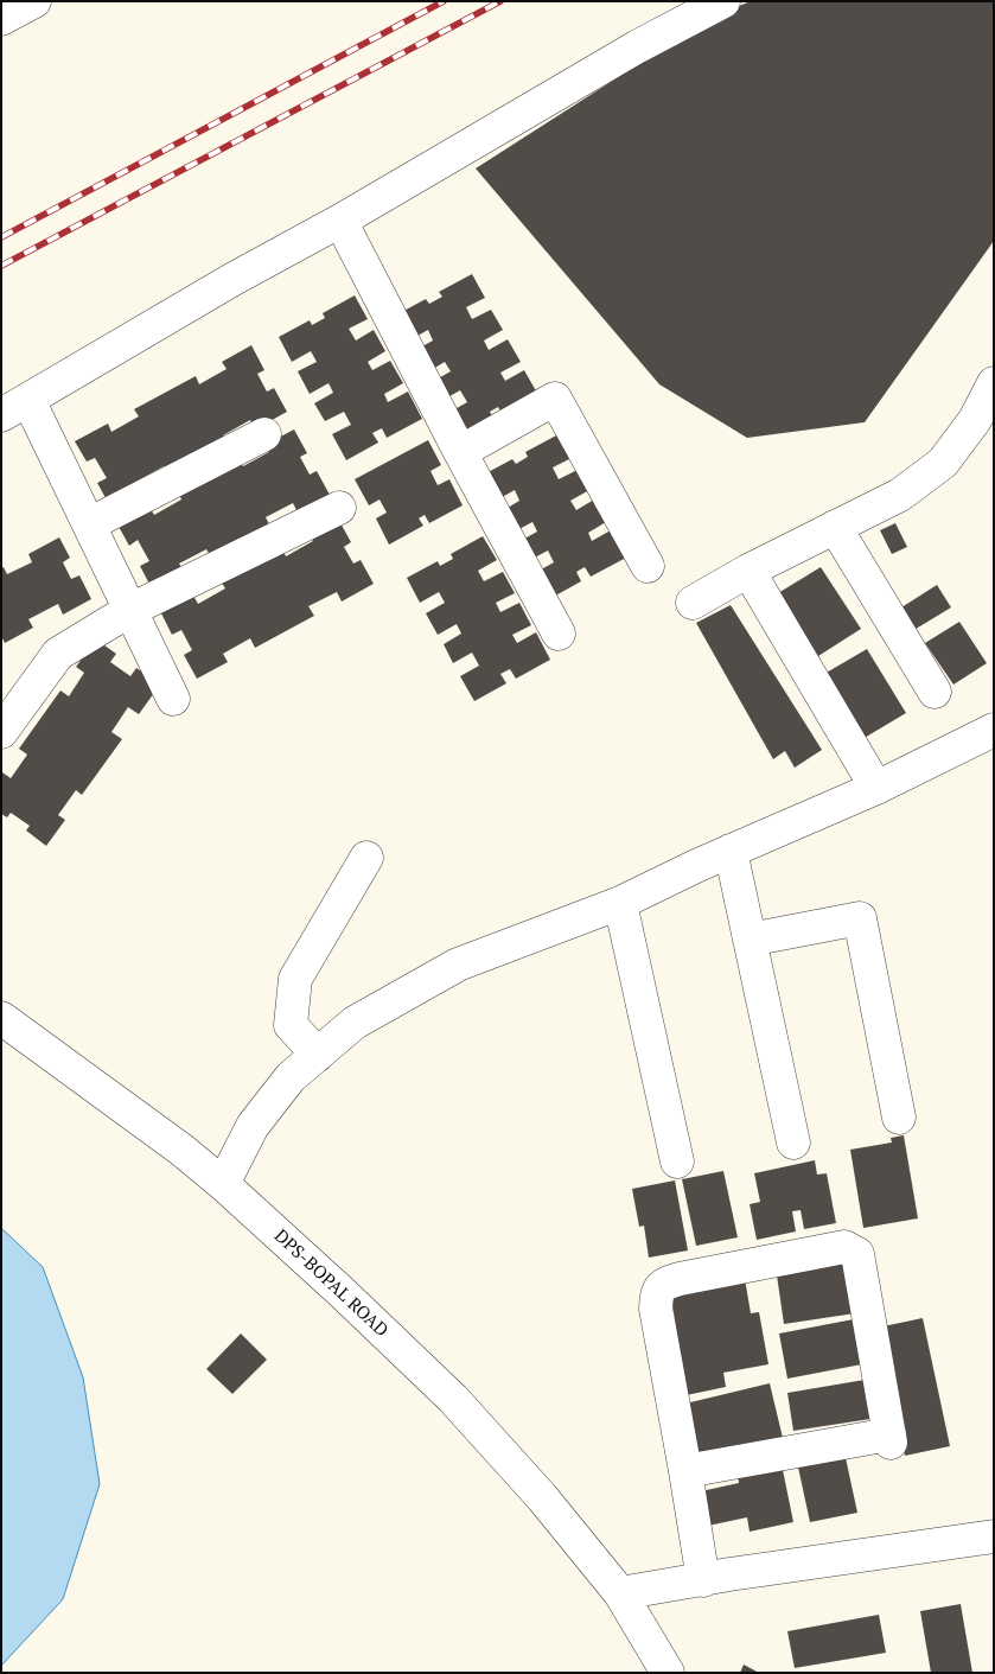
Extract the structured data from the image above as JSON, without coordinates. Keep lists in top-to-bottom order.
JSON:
{
  "streets": {
    "street": ["DPS-BOPAL ROAD"]
  }
}
